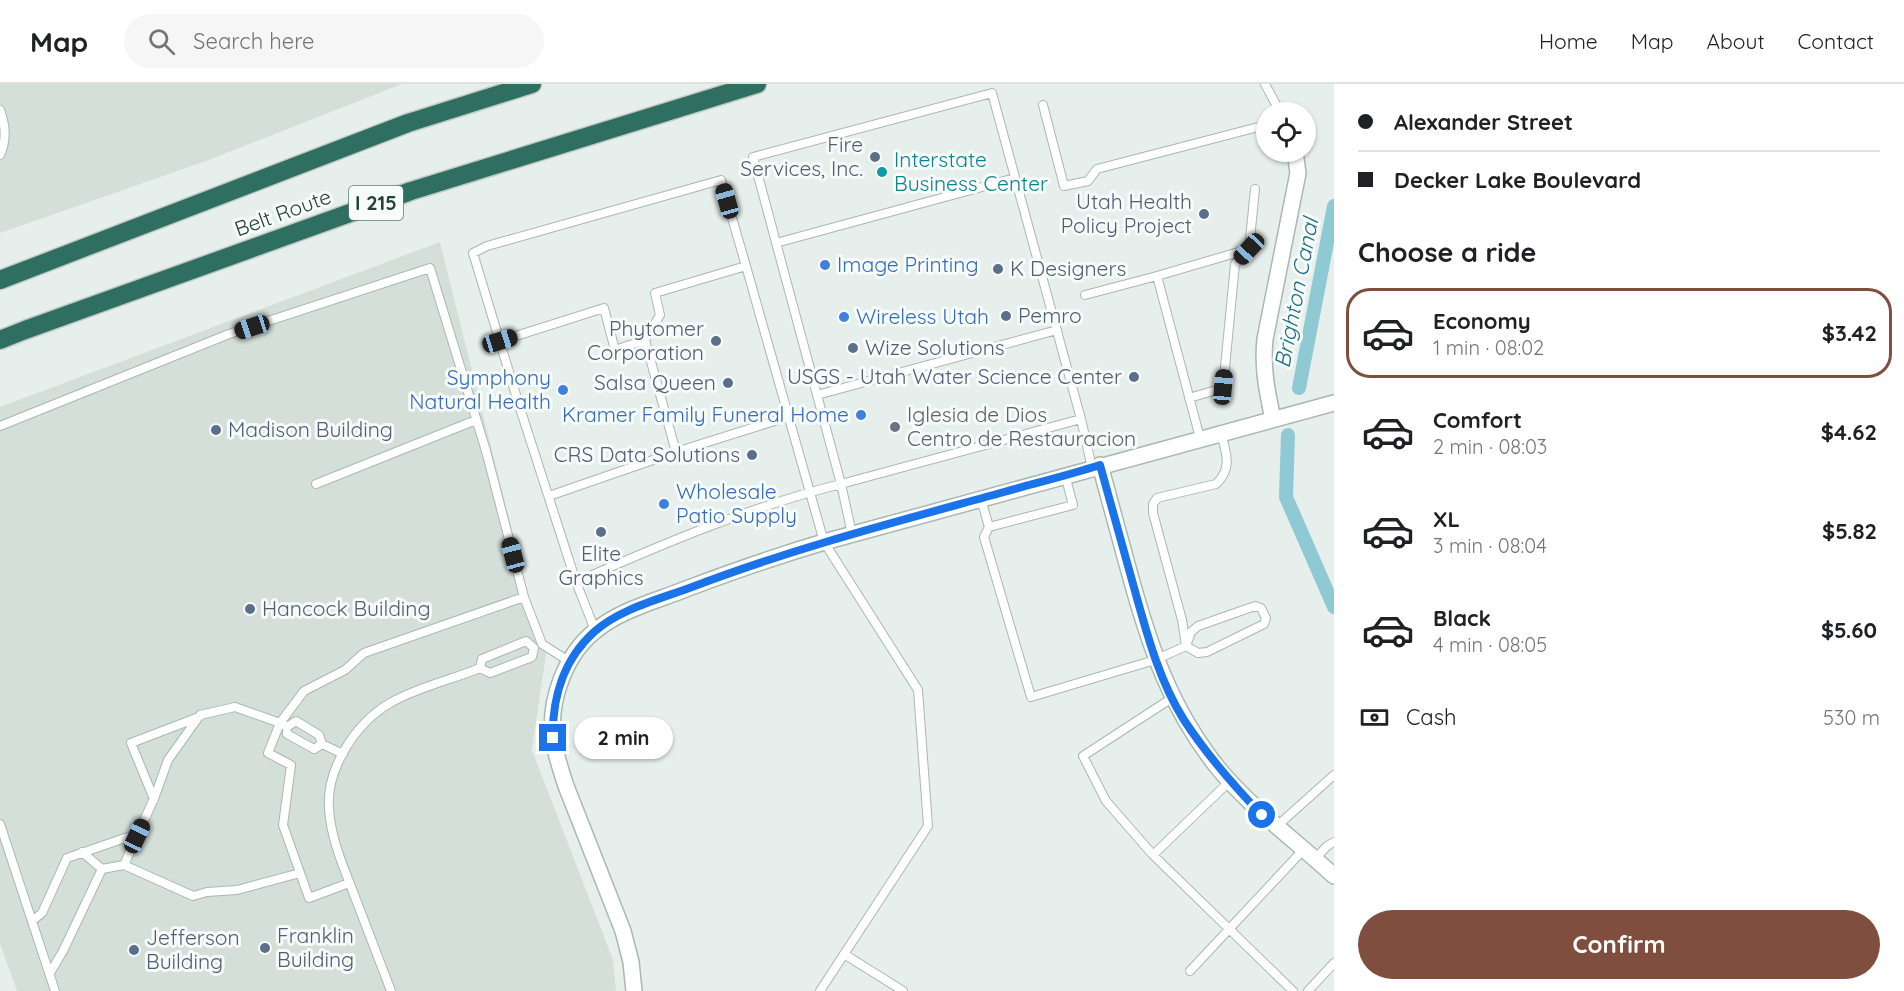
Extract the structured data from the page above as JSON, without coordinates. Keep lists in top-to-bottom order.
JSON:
{
  "streets": {
    "highway": ["I 215", "Belt Route"]
  },
  "water": ["Brighton Canal"],
  "places": [
    "Fire Services, Inc.",
    "Interstate Business Center",
    "Utah Health Policy Project",
    "Image Printing",
    "K Designers",
    "Pemro",
    "Wireless Utah",
    "Phytomer Corporation",
    "Wize Solutions",
    "USGS - Utah Water Science Center",
    "Salsa Queen",
    "Symphony Natural Health",
    "Kramer Family Funeral Home",
    "Iglesia de Dios Centro de Restauracion",
    "Madison Building",
    "CRS Data Solutions",
    "Wholesale Patio Supply",
    "Elite Graphics",
    "Hancock Building",
    "Franklin Building",
    "Jefferson Building"
  ],
  "page": {
    "header": "Map",
    "search": "Search here",
    "nav": [
      "Home",
      "Map",
      "About",
      "Contact"
    ],
    "banner": ["Alexander Street", "Decker Lake Boulevard"],
    "heading": "Choose a ride",
    "list": [
      {
        "name": "Economy",
        "note": "1 min · 08:02",
        "value": "$3.42"
      },
      {
        "name": "Comfort",
        "note": "2 min · 08:03",
        "value": "$4.62"
      },
      {
        "name": "XL",
        "note": "3 min · 08:04",
        "value": "$5.82"
      },
      {
        "name": "Black",
        "note": "4 min · 08:05",
        "value": "$5.60"
      }
    ],
    "pay": ["Cash", "530 m"],
    "bubble": "2 min",
    "buttons": "Confirm"
  }
}
